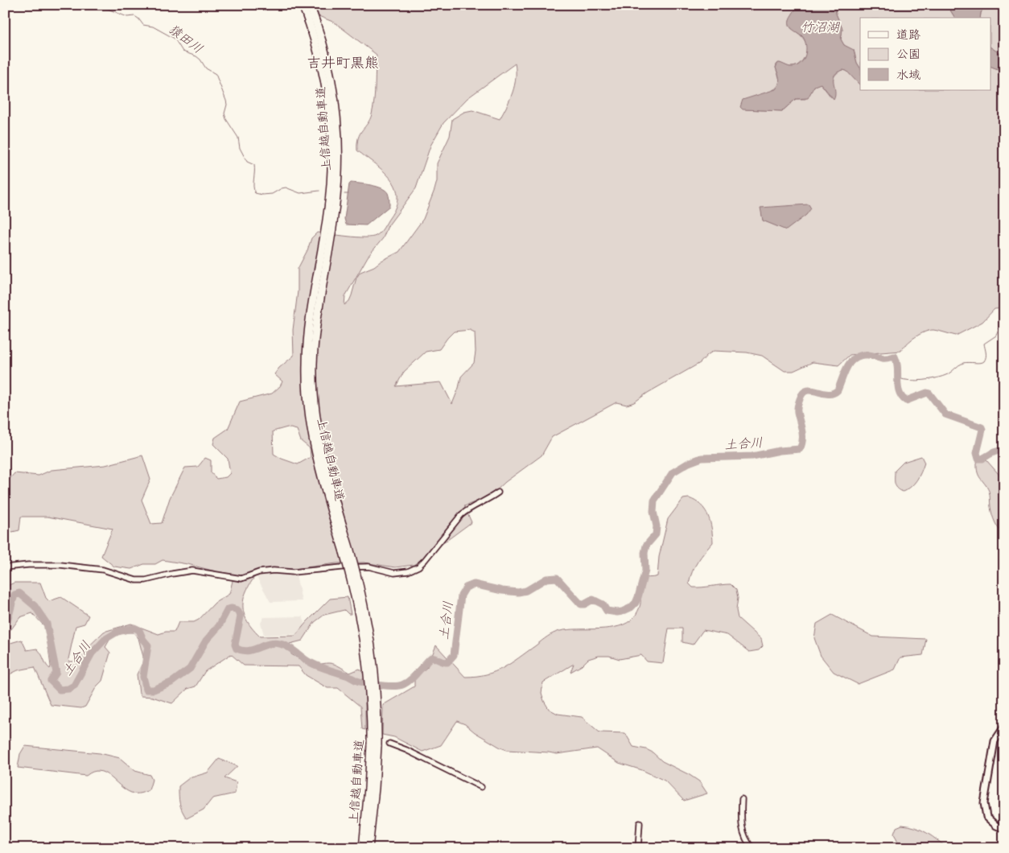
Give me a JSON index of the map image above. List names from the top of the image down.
{
  "streets": {
    "highway": ["上信越自動車道"]
  },
  "districts": ["吉井町黒熊"],
  "water": ["竹沼湖", "猿田川", "土合川"],
  "legend": ["道路", "公園", "水域"]
}
